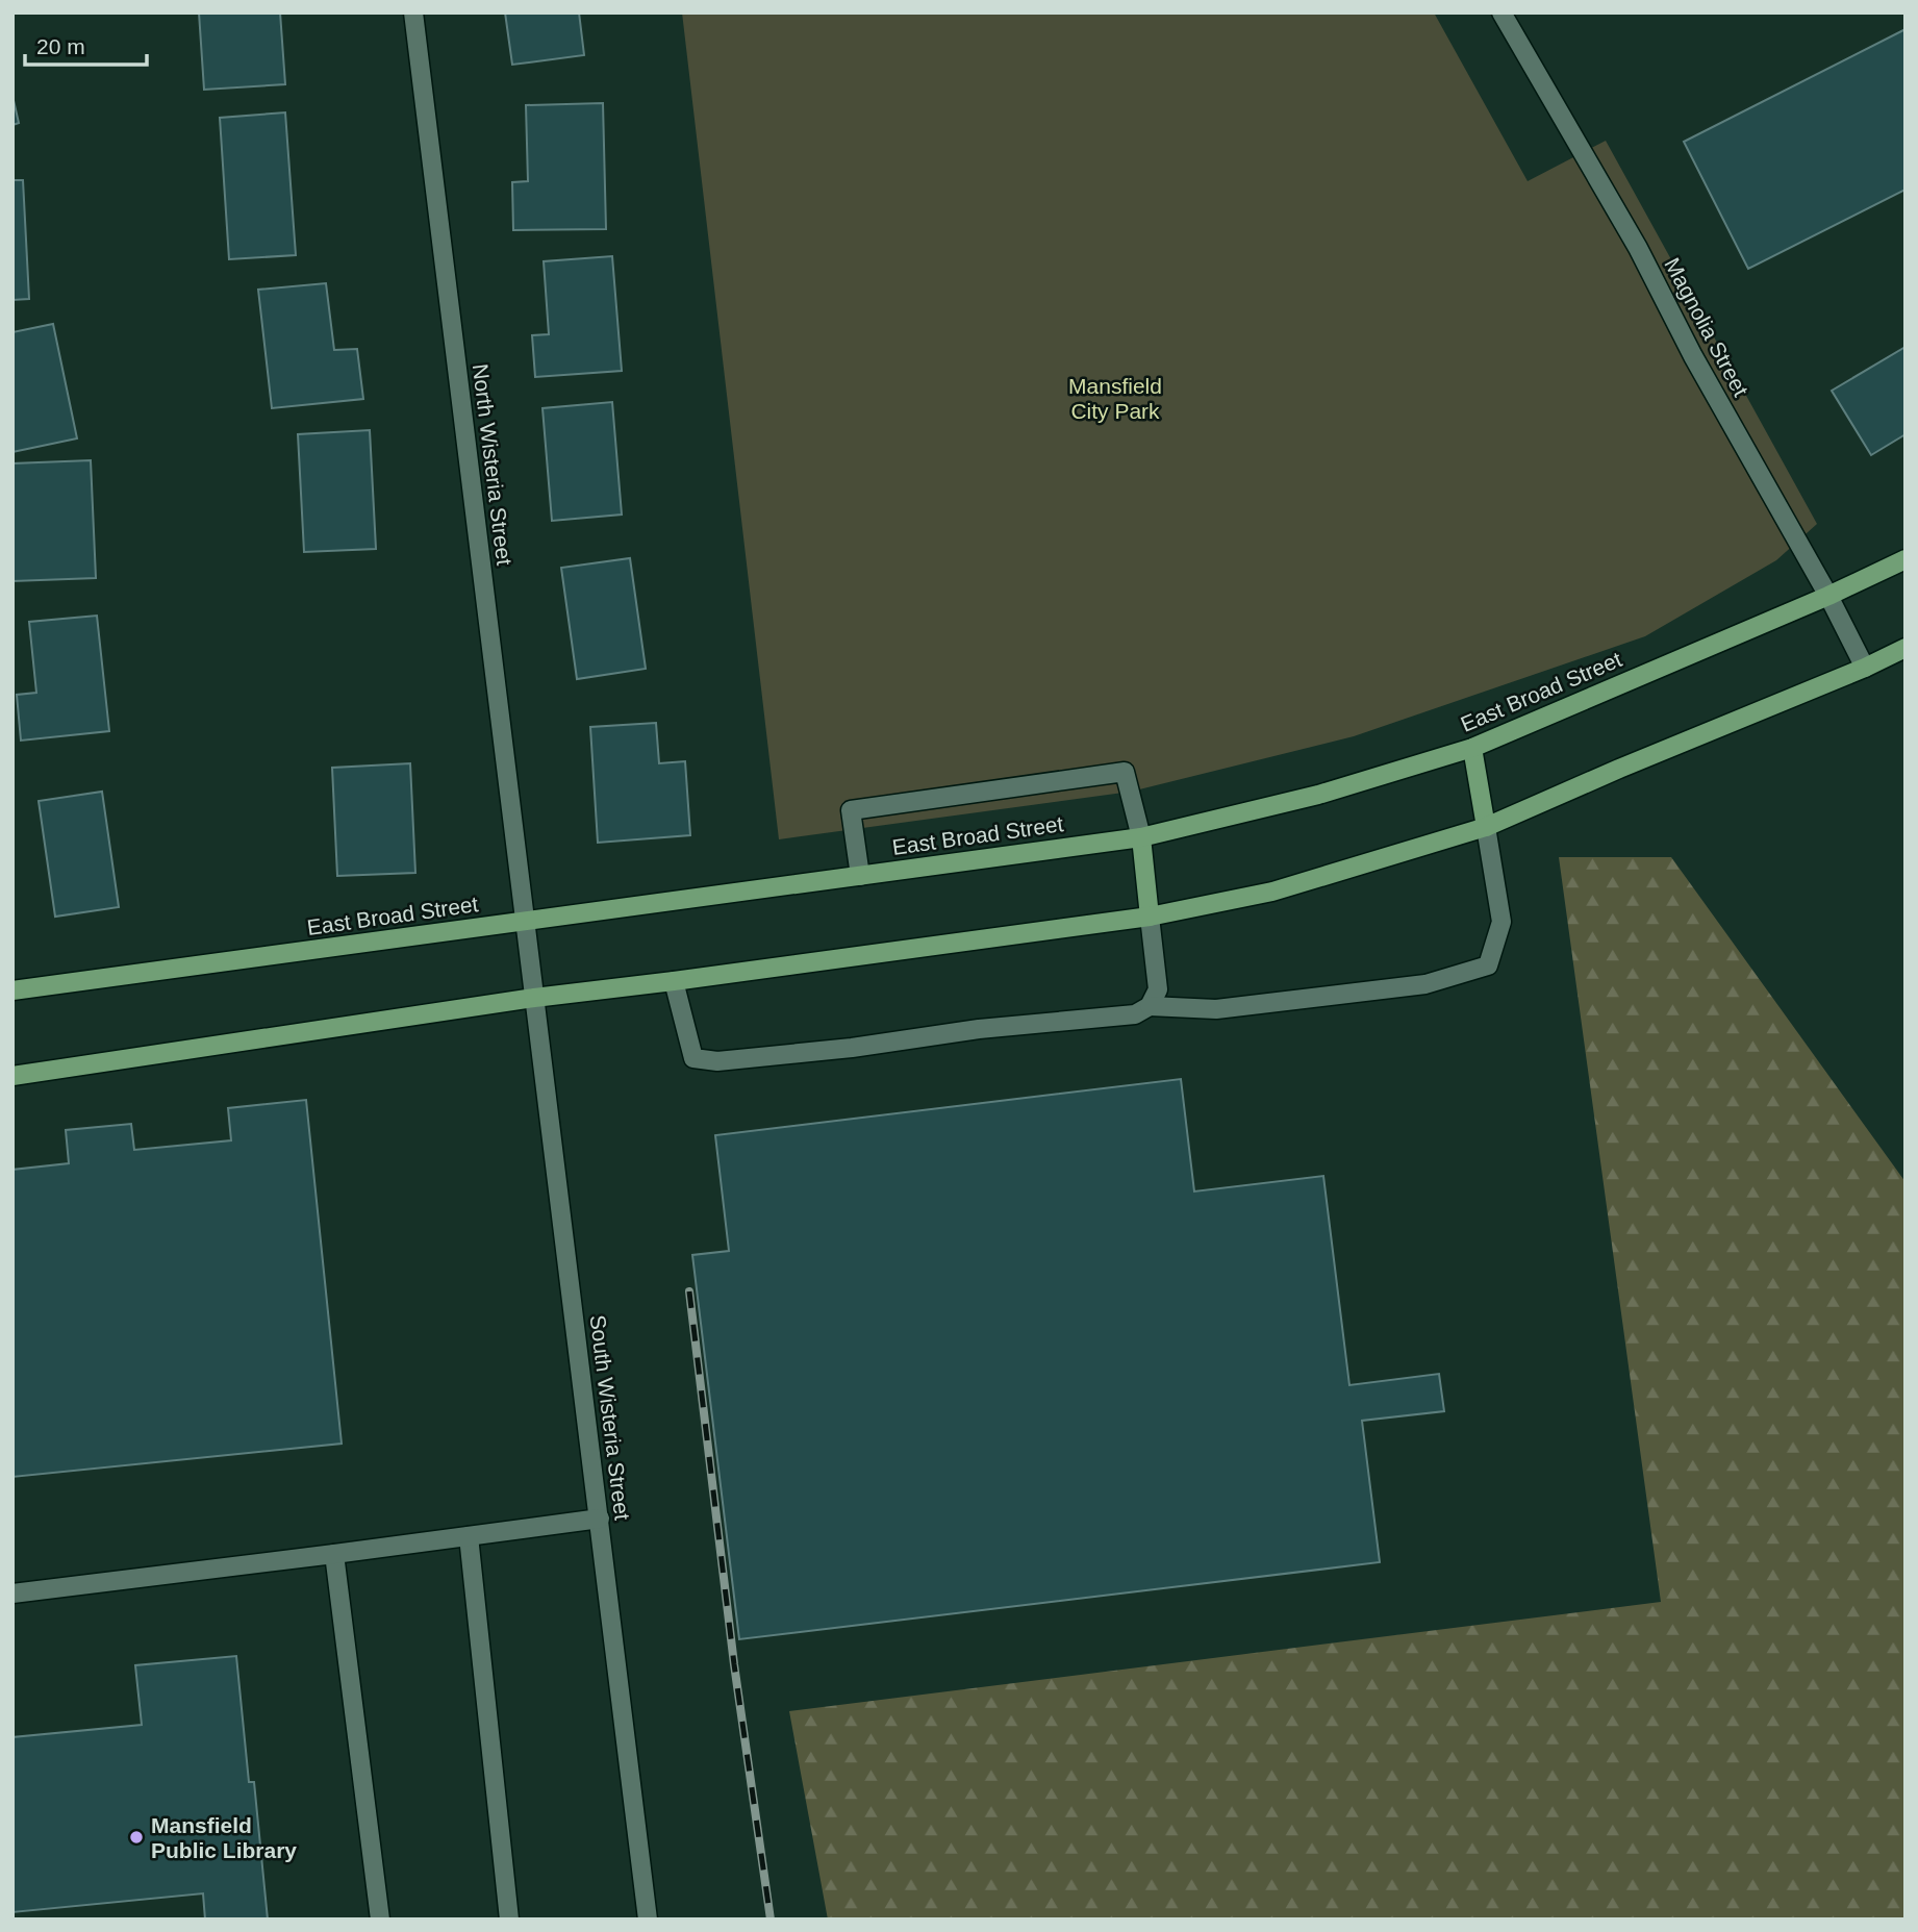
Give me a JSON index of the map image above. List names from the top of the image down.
{
  "streets": {
    "main road": ["East Broad Street"],
    "street": ["Magnolia Street", "North Wisteria Street", "South Wisteria Street"]
  },
  "crossings": [
    ["Magnolia Street", "East Broad Street"],
    ["North Wisteria Street", "East Broad Street"],
    ["North Wisteria Street", "South Wisteria Street"],
    ["East Broad Street", "South Wisteria Street"]
  ],
  "parks": ["Mansfield City Park"],
  "places": ["Mansfield Public Library"],
  "scale_bar": "20 m"
}
